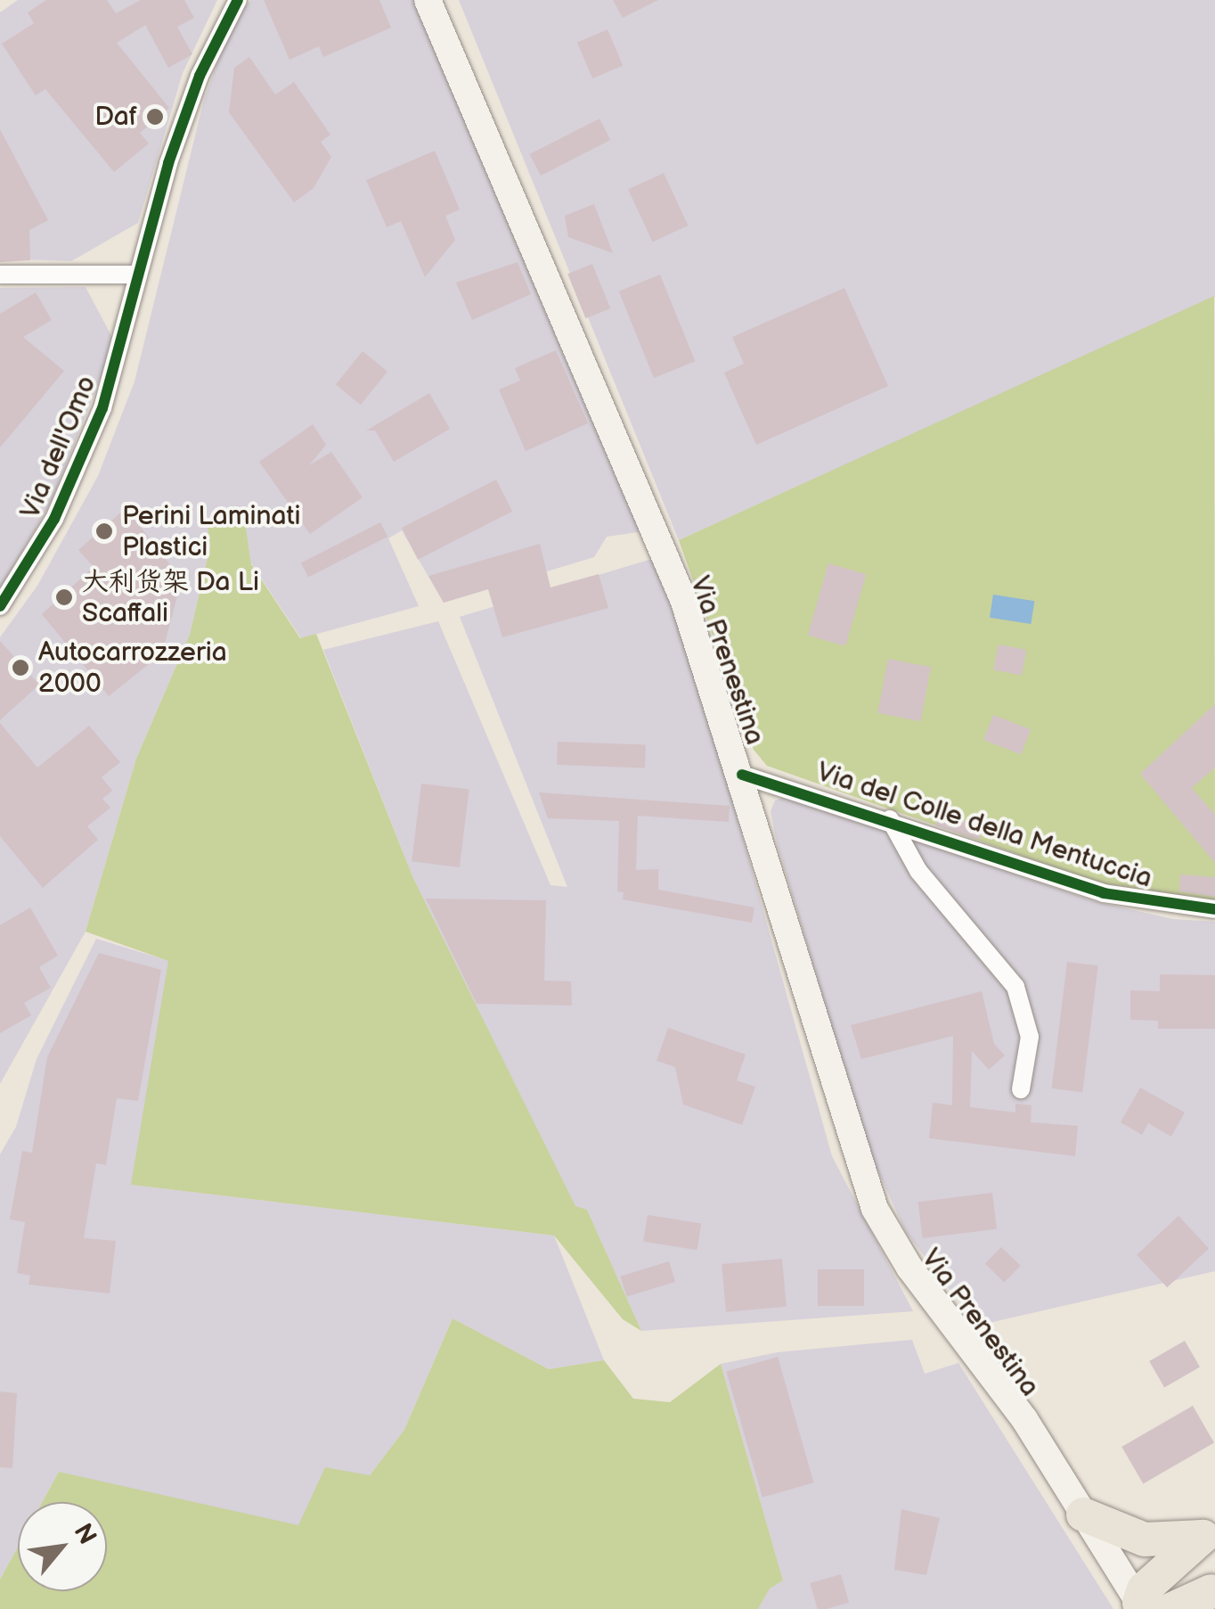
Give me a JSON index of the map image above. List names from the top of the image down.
{
  "streets": {
    "main road": ["Via Prenestina"],
    "street": ["Via dell'Omo", "Via del Colle della Mentuccia"]
  },
  "crossings": [
    ["Via Prenestina", "Via del Colle della Mentuccia"]
  ],
  "places": [
    "Daf",
    "Perini Laminati Plastici",
    "大利货架 Da Li Scaffali",
    "Autocarrozzeria 2000"
  ],
  "north": "top right"
}
